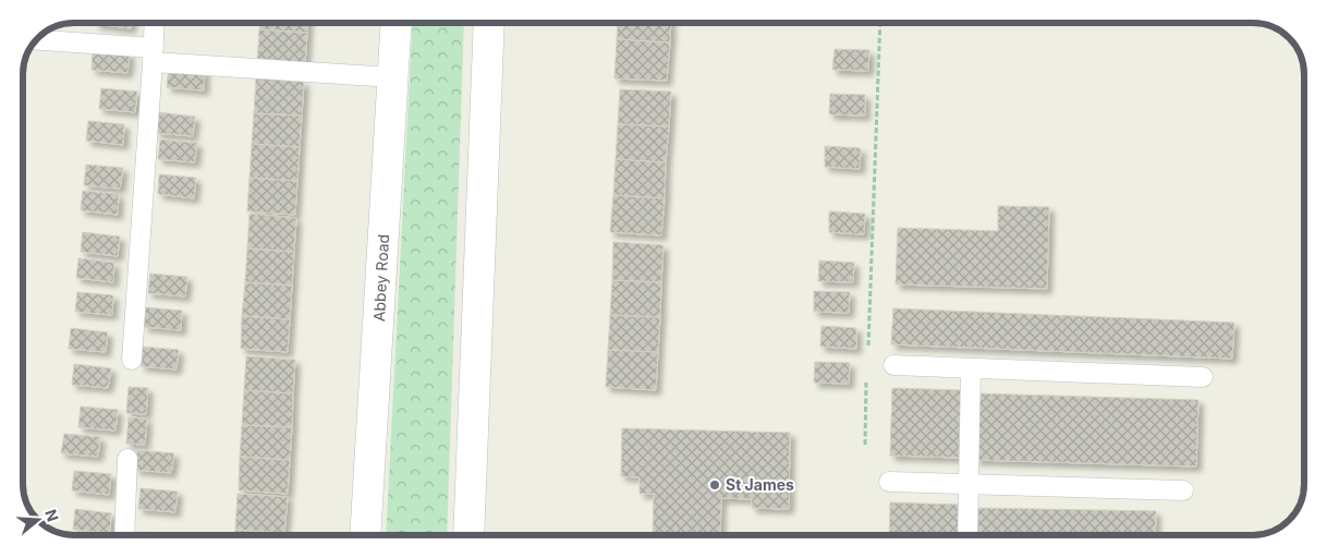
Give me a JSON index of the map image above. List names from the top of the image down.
{
  "streets": {
    "street": ["Abbey Road"]
  },
  "places": ["St James"],
  "north": "right"
}
